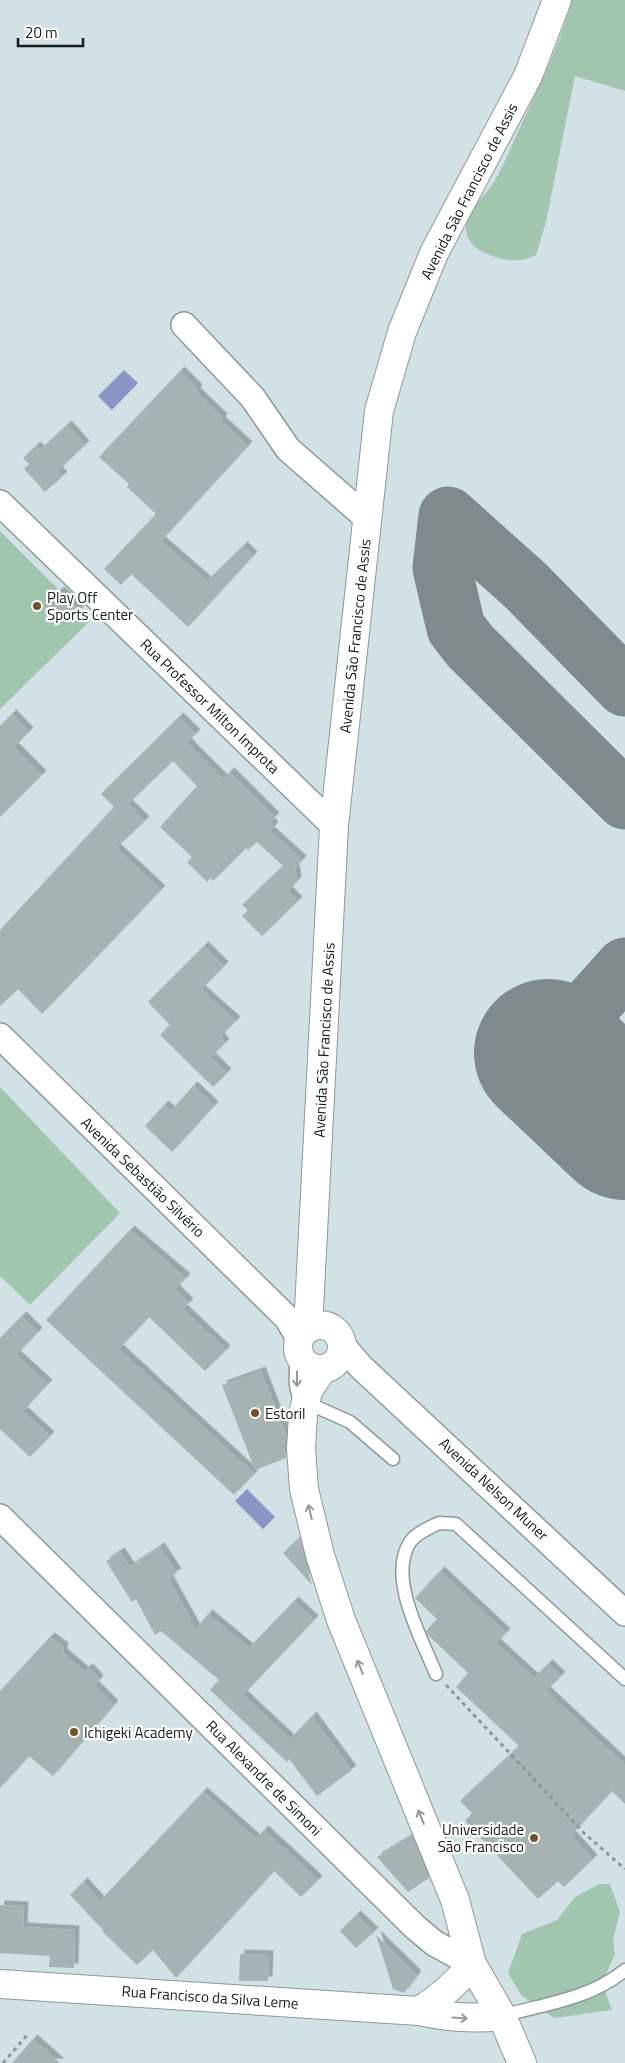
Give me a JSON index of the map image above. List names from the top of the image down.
{
  "streets": {
    "street": [
      "Avenida São Francisco de Assis",
      "Rua Professor Milton Improta",
      "Avenida Sebastião Silvério",
      "Avenida Nelson Muner",
      "Rua Alexandre de Simoni",
      "Rua Francisco da Silva Leme"
    ]
  },
  "crossings": [
    ["Avenida São Francisco de Assis", "Rua Professor Milton Improta"],
    ["Avenida São Francisco de Assis", "Avenida Sebastião Silvério"],
    ["Avenida São Francisco de Assis", "Avenida Nelson Muner"],
    ["Avenida Sebastião Silvério", "Avenida Nelson Muner"]
  ],
  "places": [
    "Play Off Sports Center",
    "Estoril",
    "Ichigeki Academy",
    "Universidade São Francisco"
  ],
  "scale_bar": "20 m"
}
